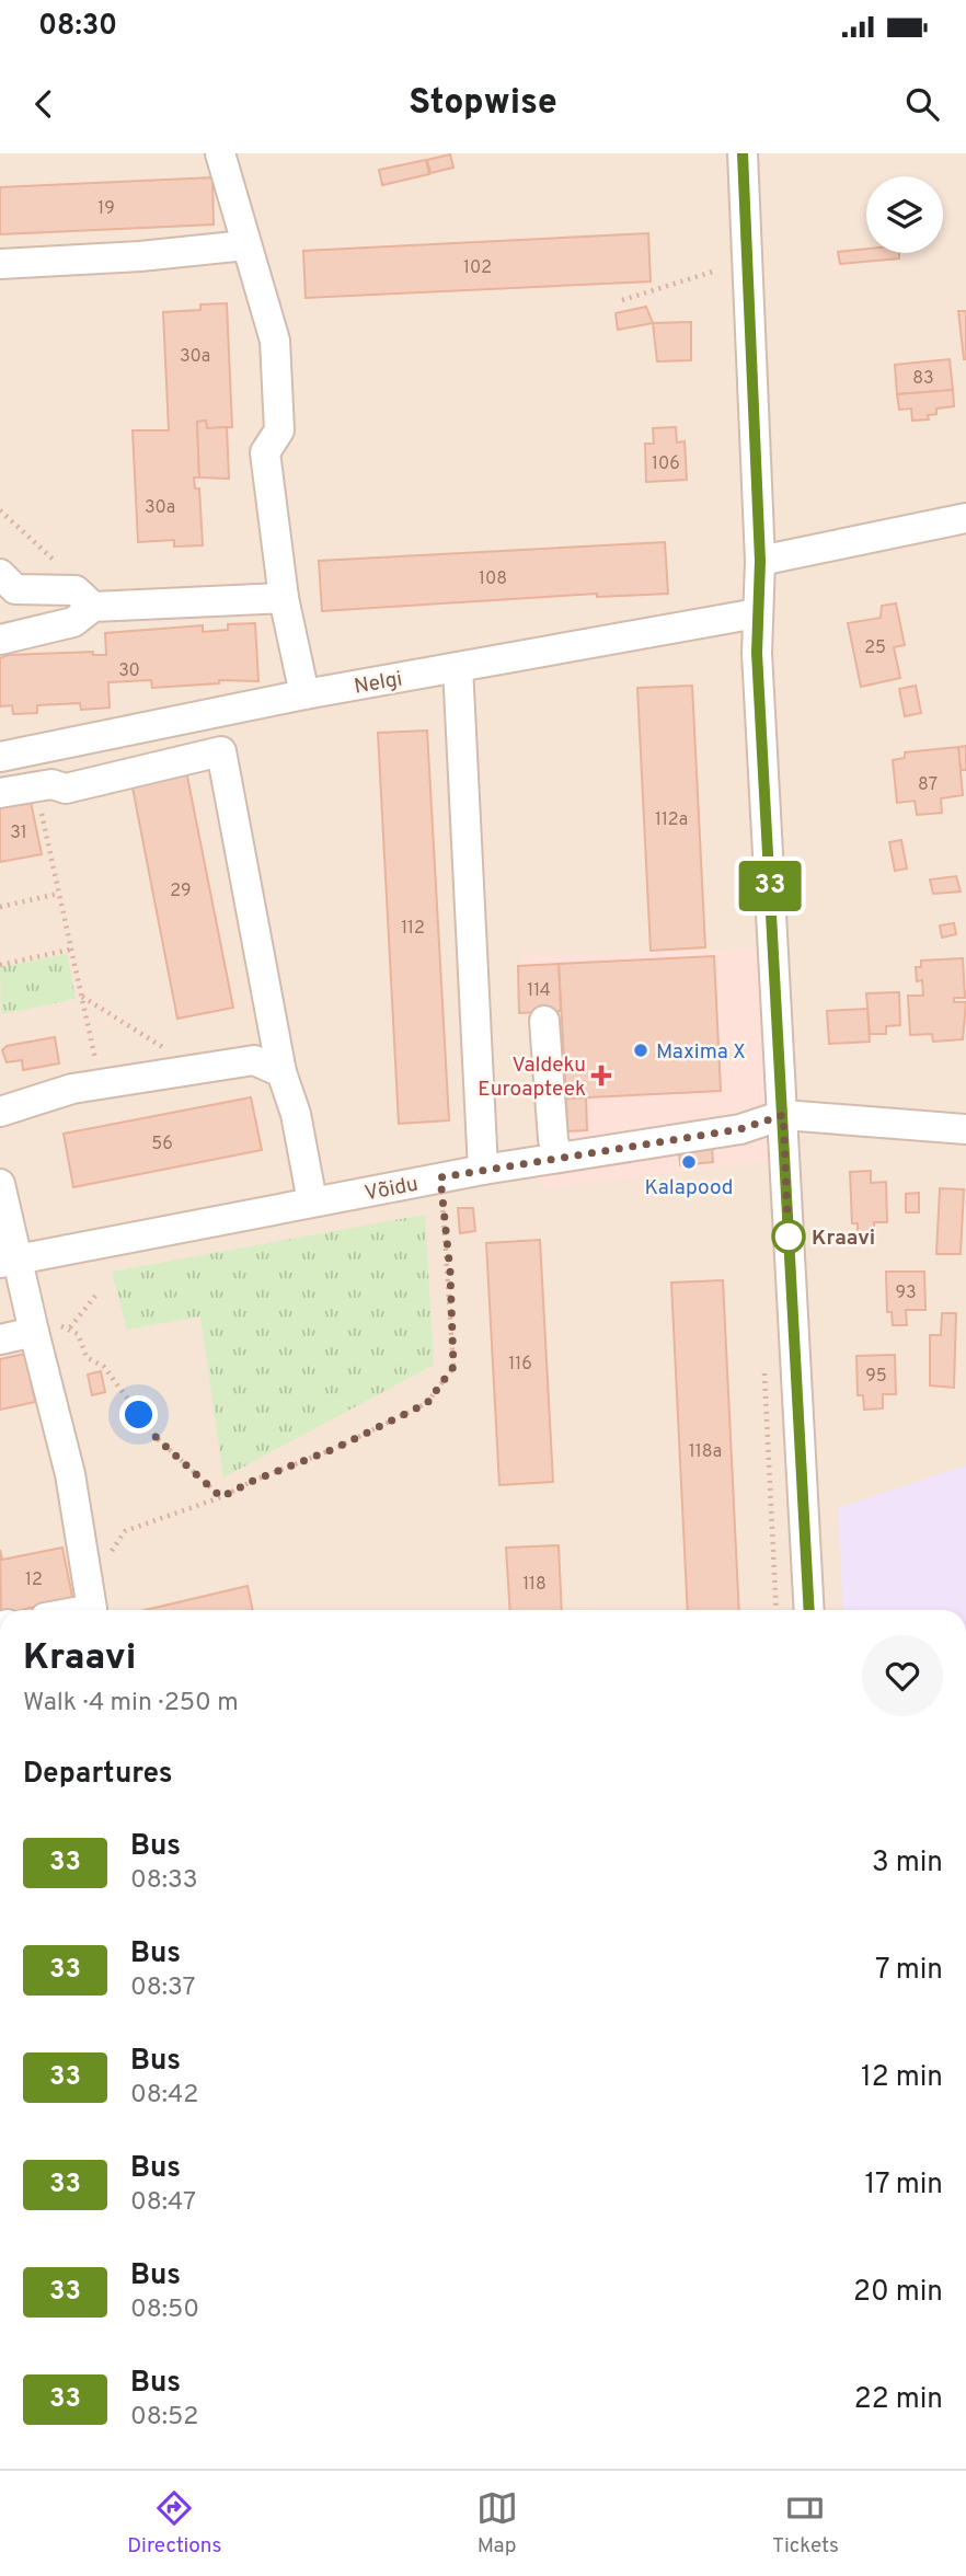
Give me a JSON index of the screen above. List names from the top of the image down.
{
  "streets": {
    "street": ["Nelgi", "Võidu"]
  },
  "places": {
    "other": ["Maxima X", "Kalapood", "Kraavi"],
    "health": ["Valdeku Euroapteek"]
  },
  "lines": ["bus line 33"],
  "house_numbers": [
    "19",
    "102",
    "30a",
    "83",
    "106",
    "30a",
    "108",
    "25",
    "30",
    "87",
    "112a",
    "31",
    "29",
    "112",
    "114",
    "56",
    "93",
    "116",
    "95",
    "118a",
    "12",
    "118"
  ],
  "page": {
    "status": "08:30",
    "header": "Stopwise",
    "on_map": "33",
    "heading": [
      ["Kraavi", "Walk · 4 min · 250 m"],
      "Departures"
    ],
    "list": [
      {
        "mark": "33",
        "name": "Bus",
        "note": "08:33",
        "value": "3 min"
      },
      {
        "mark": "33",
        "name": "Bus",
        "note": "08:37",
        "value": "7 min"
      },
      {
        "mark": "33",
        "name": "Bus",
        "note": "08:42",
        "value": "12 min"
      },
      {
        "mark": "33",
        "name": "Bus",
        "note": "08:47",
        "value": "17 min"
      },
      {
        "mark": "33",
        "name": "Bus",
        "note": "08:50",
        "value": "20 min"
      },
      {
        "mark": "33",
        "name": "Bus",
        "note": "08:52",
        "value": "22 min"
      }
    ],
    "tabs": ["Directions", "Map", "Tickets"]
  }
}
